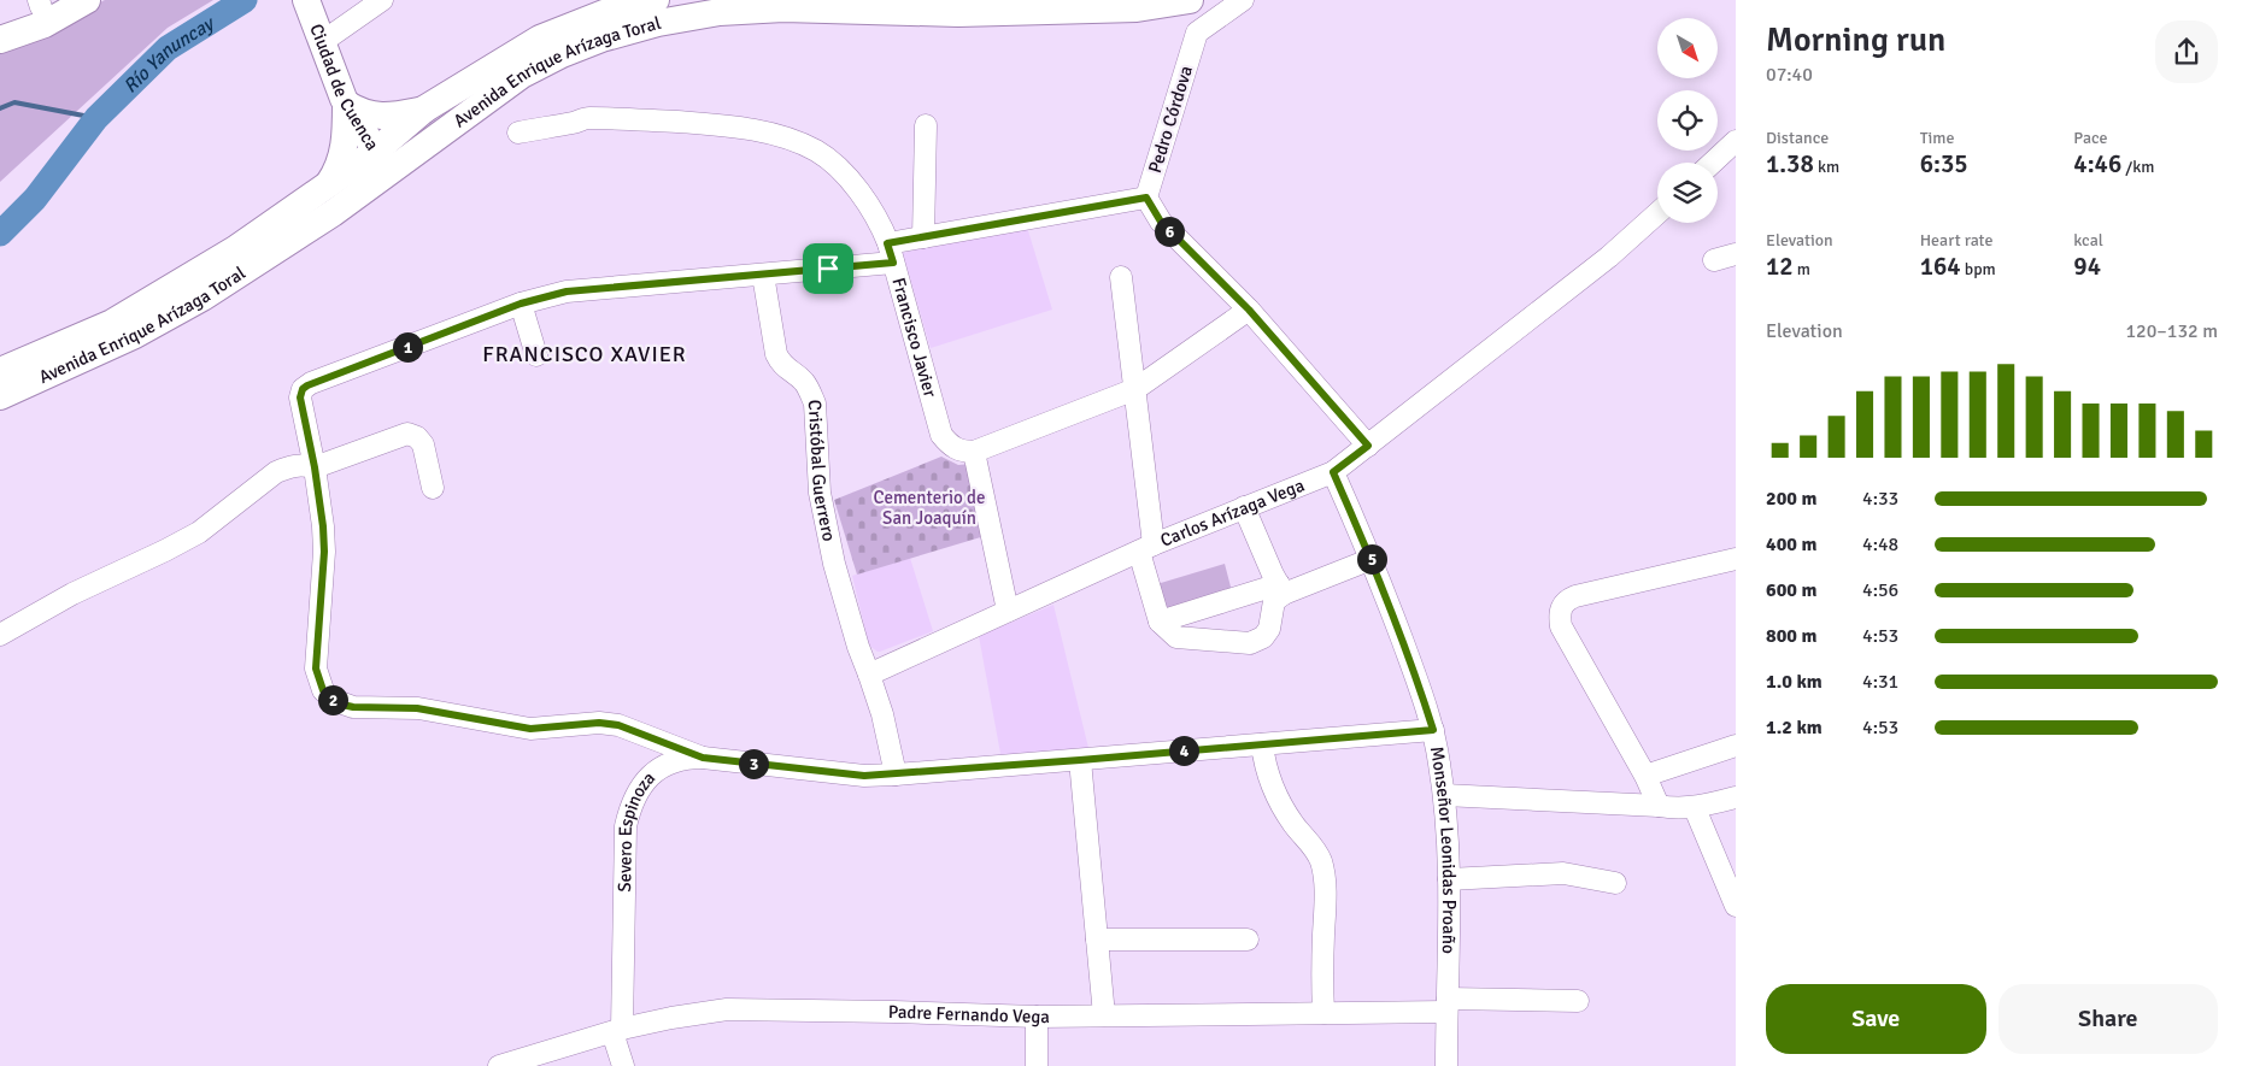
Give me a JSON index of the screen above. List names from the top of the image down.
{
  "streets": {
    "main road": ["Avenida Enrique Arízaga Toral", "Ciudad de Cuenca"],
    "street": [
      "Pedro Córdova",
      "Francisco Javier",
      "Cristóbal Guerrero",
      "Carlos Arízaga Vega",
      "Severo Espinoza",
      "Monseñor Leonidas Proaño",
      "Padre Fernando Vega"
    ]
  },
  "crossings": [
    ["Avenida Enrique Arízaga Toral", "Ciudad de Cuenca"],
    ["Pedro Córdova", "Carlos Arízaga Vega"],
    ["Cristóbal Guerrero", "Carlos Arízaga Vega"],
    ["Carlos Arízaga Vega", "Monseñor Leonidas Proaño"],
    ["Severo Espinoza", "Monseñor Leonidas Proaño"],
    ["Severo Espinoza", "Padre Fernando Vega"],
    ["Monseñor Leonidas Proaño", "Padre Fernando Vega"]
  ],
  "districts": ["FRANCISCO XAVIER"],
  "water": ["Río Yanuncay"],
  "parks": ["Cementerio de San Joaquín"],
  "north": "bottom right",
  "page": {
    "heading": ["Morning run", "07:40"],
    "stats": [
      ["Distance", "1.38 km"],
      ["Time", "6:35"],
      ["Pace", "4:46 /km"],
      ["Elevation", "12 m"],
      ["Heart rate", "164 bpm"],
      ["kcal", "94"]
    ],
    "pins": [
      "6",
      "1",
      "5",
      "2",
      "4",
      "3"
    ],
    "chart": ["Elevation", "120–132 m"],
    "list": [
      {
        "name": "200 m",
        "note": "4:33"
      },
      {
        "name": "400 m",
        "note": "4:48"
      },
      {
        "name": "600 m",
        "note": "4:56"
      },
      {
        "name": "800 m",
        "note": "4:53"
      },
      {
        "name": "1.0 km",
        "note": "4:31"
      },
      {
        "name": "1.2 km",
        "note": "4:53"
      }
    ],
    "buttons": ["Save", "Share"]
  }
}
